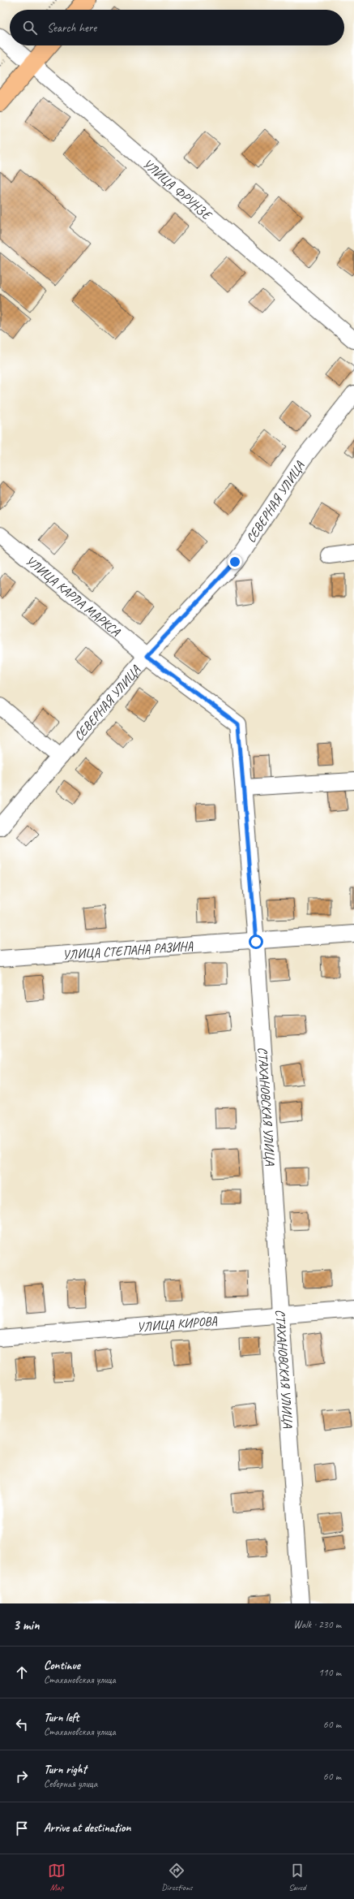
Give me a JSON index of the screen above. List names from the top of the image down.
{
  "streets": {
    "street": [
      "УЛИЦА ФРУНЗЕ",
      "СЕВЕРНАЯ УЛИЦА",
      "УЛИЦА КАРЛА МАРКСА",
      "УЛИЦА СТЕПАНА РАЗИНА",
      "СТАХАНОВСКАЯ УЛИЦА",
      "УЛИЦА КИРОВА"
    ]
  },
  "crossings": [
    ["СЕВЕРНАЯ УЛИЦА", "УЛИЦА КАРЛА МАРКСА"],
    ["СЕВЕРНАЯ УЛИЦА", "СТАХАНОВСКАЯ УЛИЦА"],
    ["УЛИЦА КАРЛА МАРКСА", "СТАХАНОВСКАЯ УЛИЦА"],
    ["УЛИЦА СТЕПАНА РАЗИНА", "СТАХАНОВСКАЯ УЛИЦА"],
    ["СТАХАНОВСКАЯ УЛИЦА", "УЛИЦА КИРОВА"]
  ],
  "page": {
    "search": "Search here",
    "heading": ["3 min", "Walk · 230 m"],
    "list": [
      ["Continue", "Стахановская улица", "110 m"],
      ["Turn left", "Стахановская улица", "60 m"],
      ["Turn right", "Северная улица", "60 m"],
      "Arrive at destination"
    ],
    "nav": ["Map", "Directions", "Saved"]
  }
}
